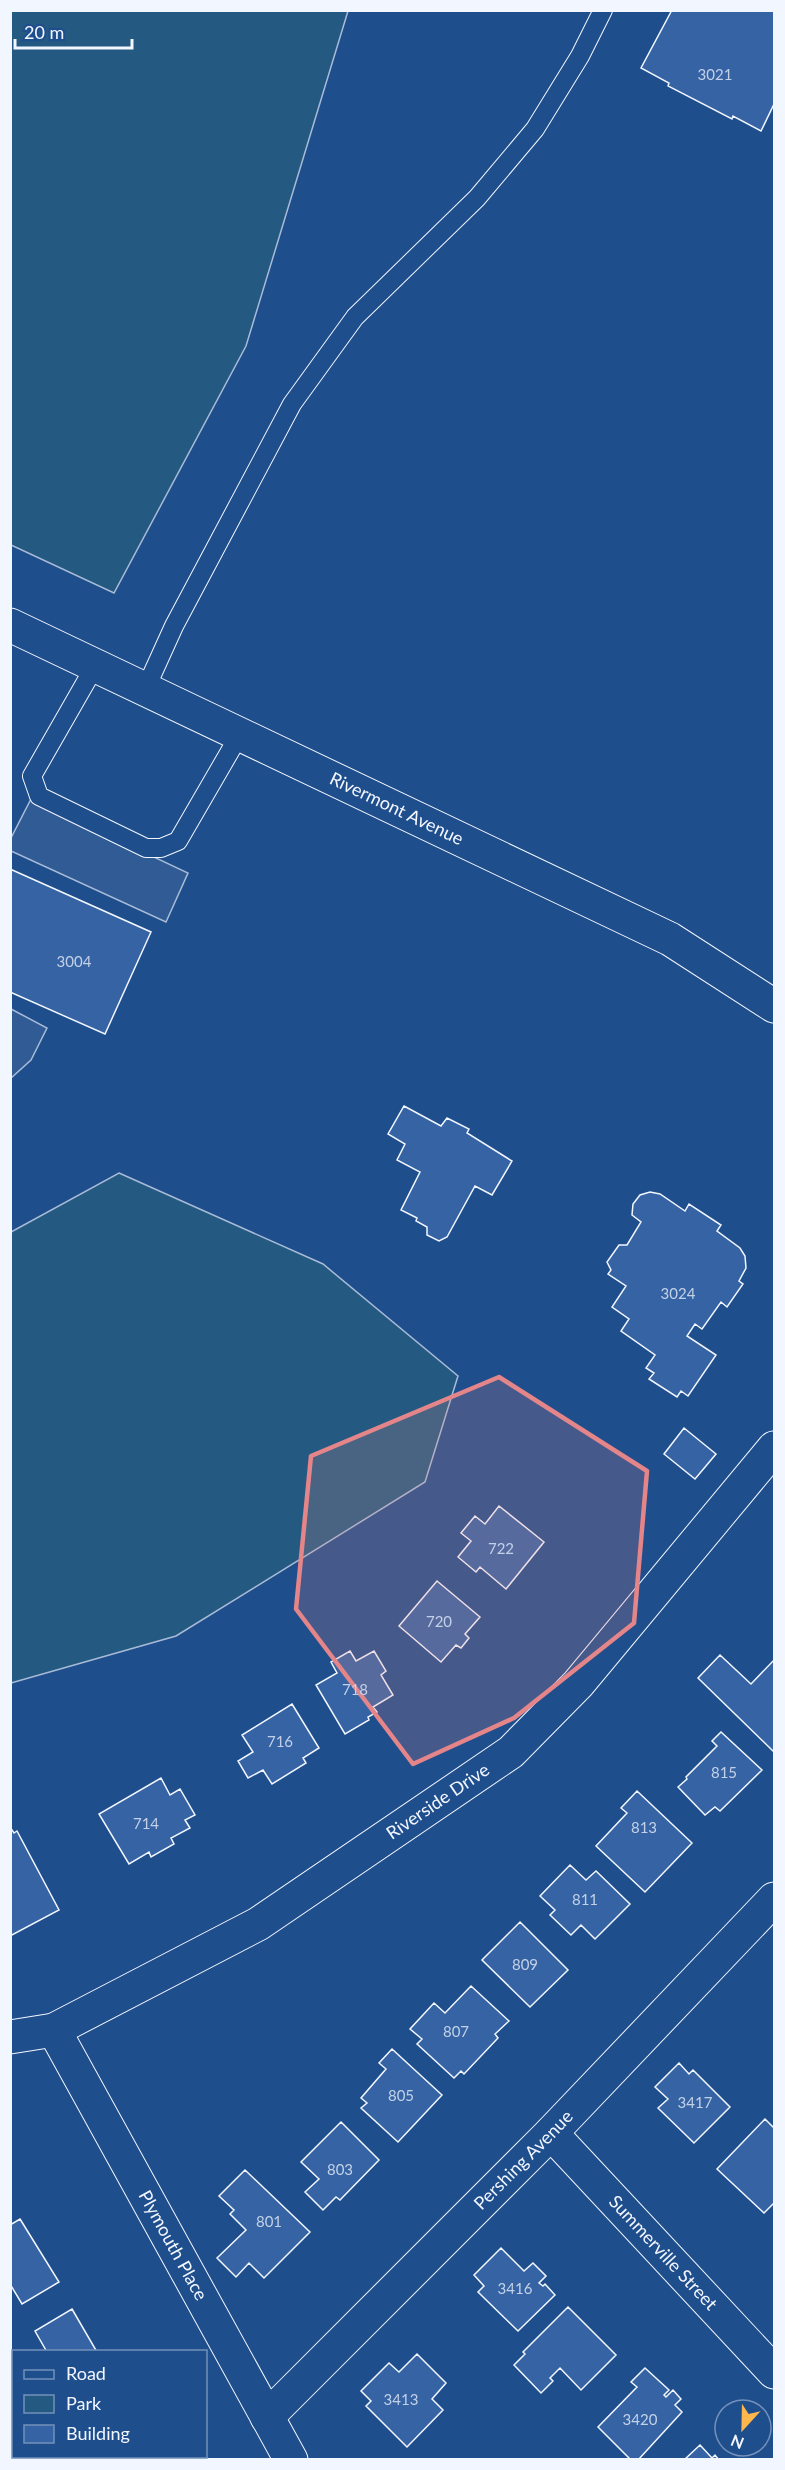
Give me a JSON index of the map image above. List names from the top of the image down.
{
  "streets": {
    "street": [
      "Rivermont Avenue",
      "Riverside Drive",
      "Pershing Avenue",
      "Plymouth Place",
      "Summerville Street"
    ]
  },
  "crossings": [
    ["Riverside Drive", "Plymouth Place"],
    ["Pershing Avenue", "Plymouth Place"],
    ["Pershing Avenue", "Summerville Street"]
  ],
  "house_numbers": [
    "3021",
    "3004",
    "3024",
    "722",
    "720",
    "718",
    "716",
    "815",
    "714",
    "813",
    "811",
    "809",
    "807",
    "805",
    "3417",
    "803",
    "801",
    "3416",
    "3413",
    "3420"
  ],
  "legend": ["Road", "Park", "Building"],
  "scale_bar": "20 m",
  "north": "bottom"
}
